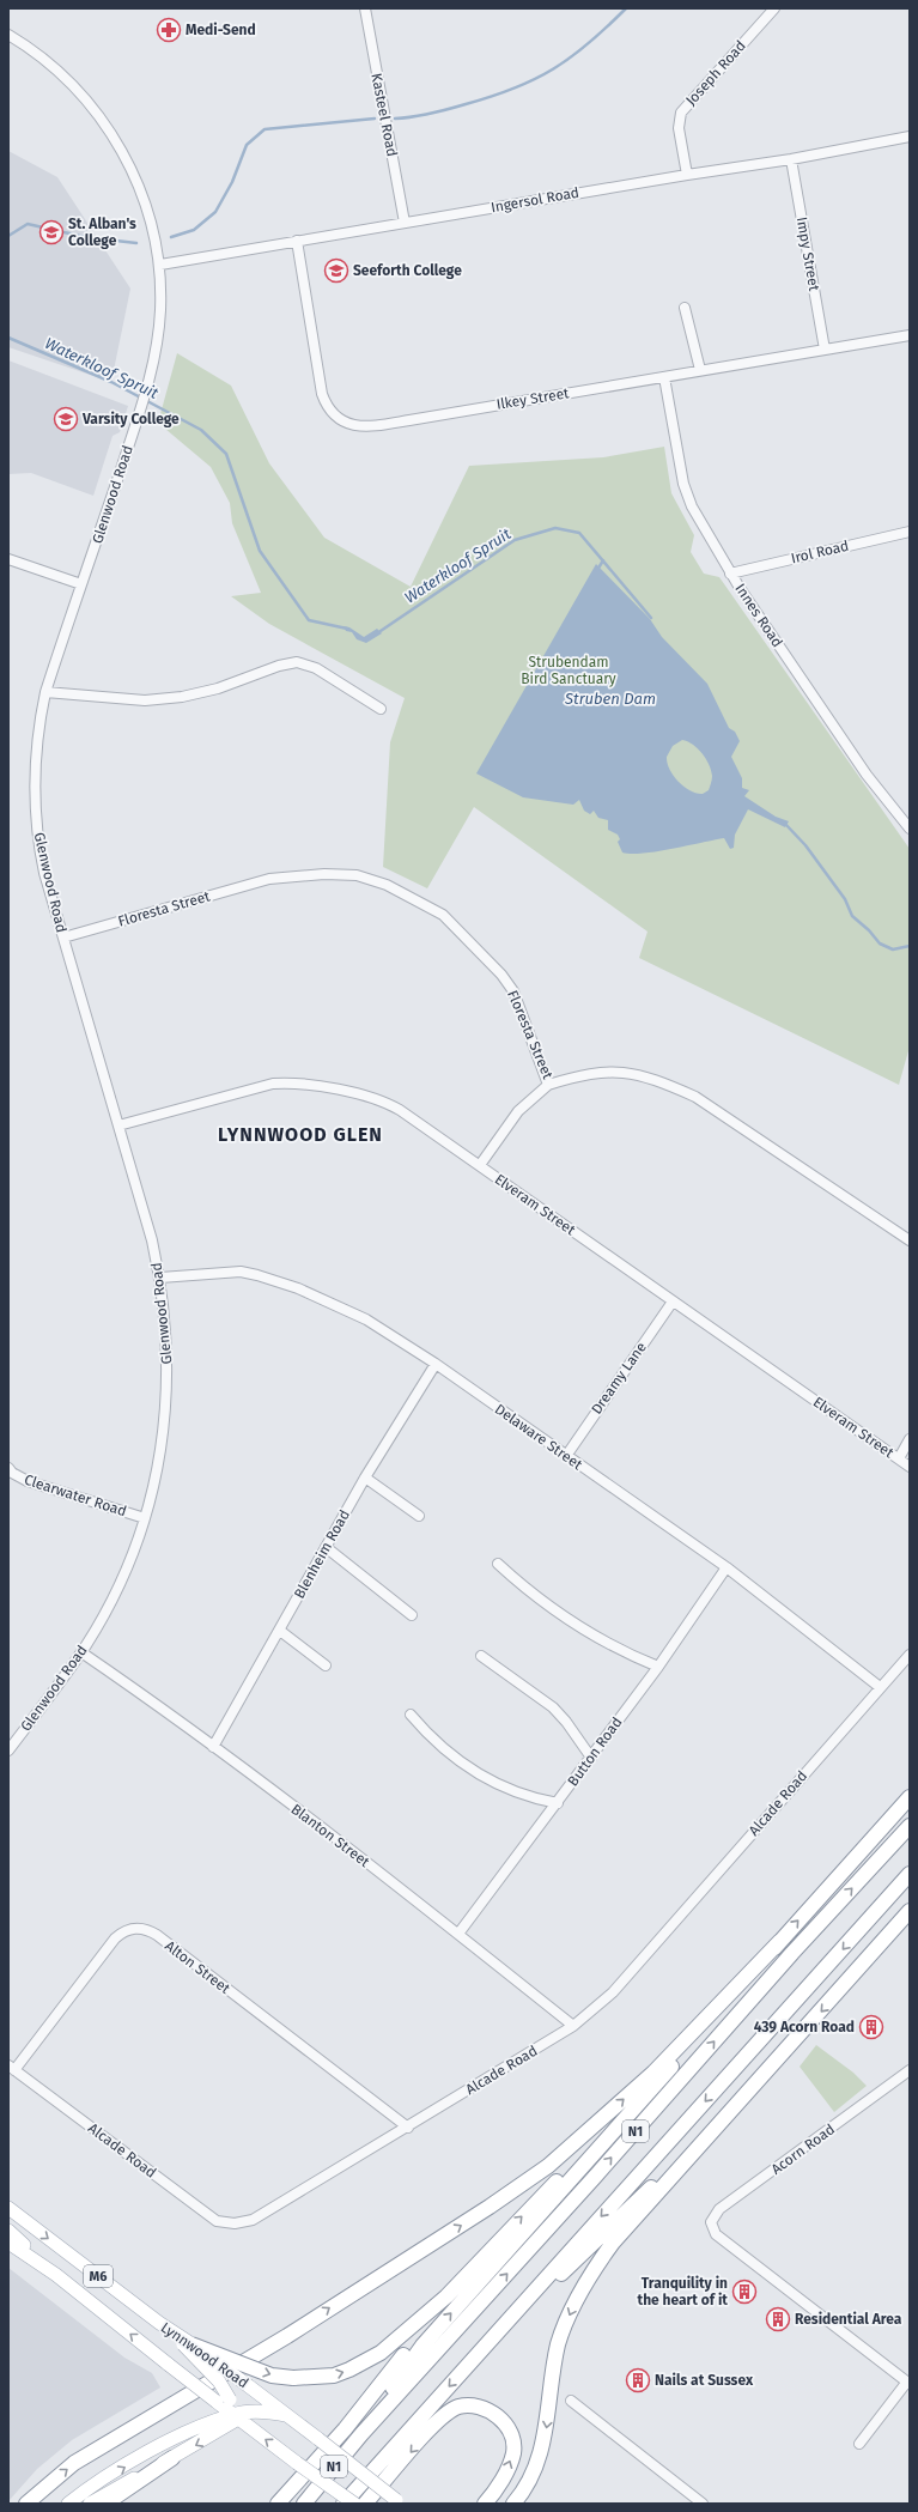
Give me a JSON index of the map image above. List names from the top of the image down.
{
  "streets": {
    "highway": ["N1"],
    "main road": ["M6", "Lynnwood Road"],
    "street": [
      "Joseph Road",
      "Kasteel Road",
      "Ingersol Road",
      "Impy Street",
      "Ilkey Street",
      "Glenwood Road",
      "Irol Road",
      "Innes Road",
      "Floresta Street",
      "Elveram Street",
      "Dreamy Lane",
      "Delaware Street",
      "Clearwater Road",
      "Blenheim Road",
      "Button Road",
      "Alcade Road",
      "Blanton Street",
      "Alton Street",
      "Acorn Road"
    ]
  },
  "crossings": [
    ["Joseph Road", "Ingersol Road"],
    ["Kasteel Road", "Ingersol Road"],
    ["Ingersol Road", "Impy Street"],
    ["Ingersol Road", "Ilkey Street"],
    ["Ingersol Road", "Glenwood Road"],
    ["Impy Street", "Ilkey Street"],
    ["Ilkey Street", "Innes Road"],
    ["Glenwood Road", "Floresta Street"],
    ["Glenwood Road", "Elveram Street"],
    ["Glenwood Road", "Delaware Street"],
    ["Glenwood Road", "Clearwater Road"],
    ["Glenwood Road", "Blanton Street"],
    ["Irol Road", "Innes Road"],
    ["Elveram Street", "Dreamy Lane"],
    ["Dreamy Lane", "Delaware Street"],
    ["Delaware Street", "Blenheim Road"],
    ["Delaware Street", "Button Road"],
    ["Delaware Street", "Alcade Road"],
    ["Blenheim Road", "Blanton Street"],
    ["Button Road", "Blanton Street"],
    ["Alcade Road", "Blanton Street"],
    ["Alcade Road", "Alton Street"]
  ],
  "districts": ["LYNNWOOD GLEN"],
  "water": ["Waterkloof Spruit", "Struben Dam"],
  "parks": ["Strubendam Bird Sanctuary"],
  "places": {
    "pharmacy": ["Medi-Send"],
    "school or university": ["St. Alban's College", "Seeforth College", "Varsity College"],
    "building": [
      "439 Acorn Road",
      "Tranquility in the heart of it",
      "Residential Area",
      "Nails at Sussex"
    ]
  }
}
